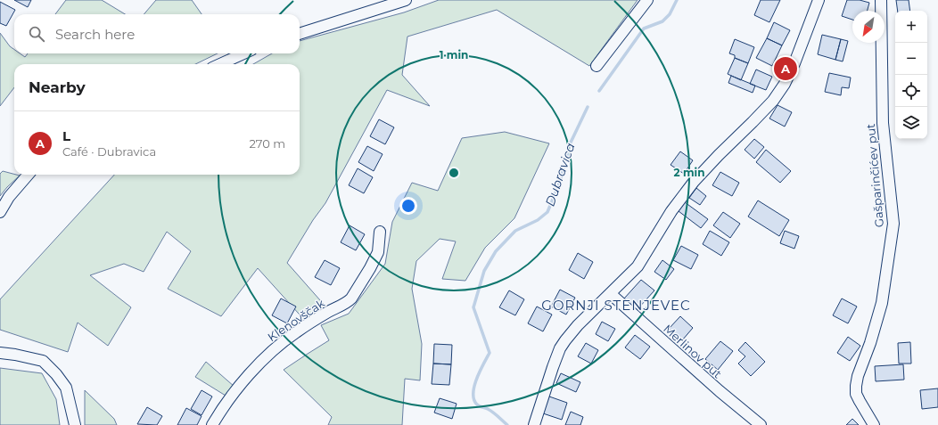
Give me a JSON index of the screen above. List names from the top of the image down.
{
  "streets": {
    "street": ["Gašparinčićev put", "Klenovščak", "Merlinov put"]
  },
  "districts": ["GORNJI STENJEVEC"],
  "water": ["Dubravica"],
  "north": "bottom left",
  "page": {
    "map_buttons": ["+", "−"],
    "search": "Search here",
    "pins": "A",
    "heading": "Nearby",
    "list": [
      {
        "mark": "A",
        "name": "L",
        "note": "Café · Dubravica",
        "value": "270 m"
      }
    ]
  },
  "rings": ["1 min", "2 min"]
}
